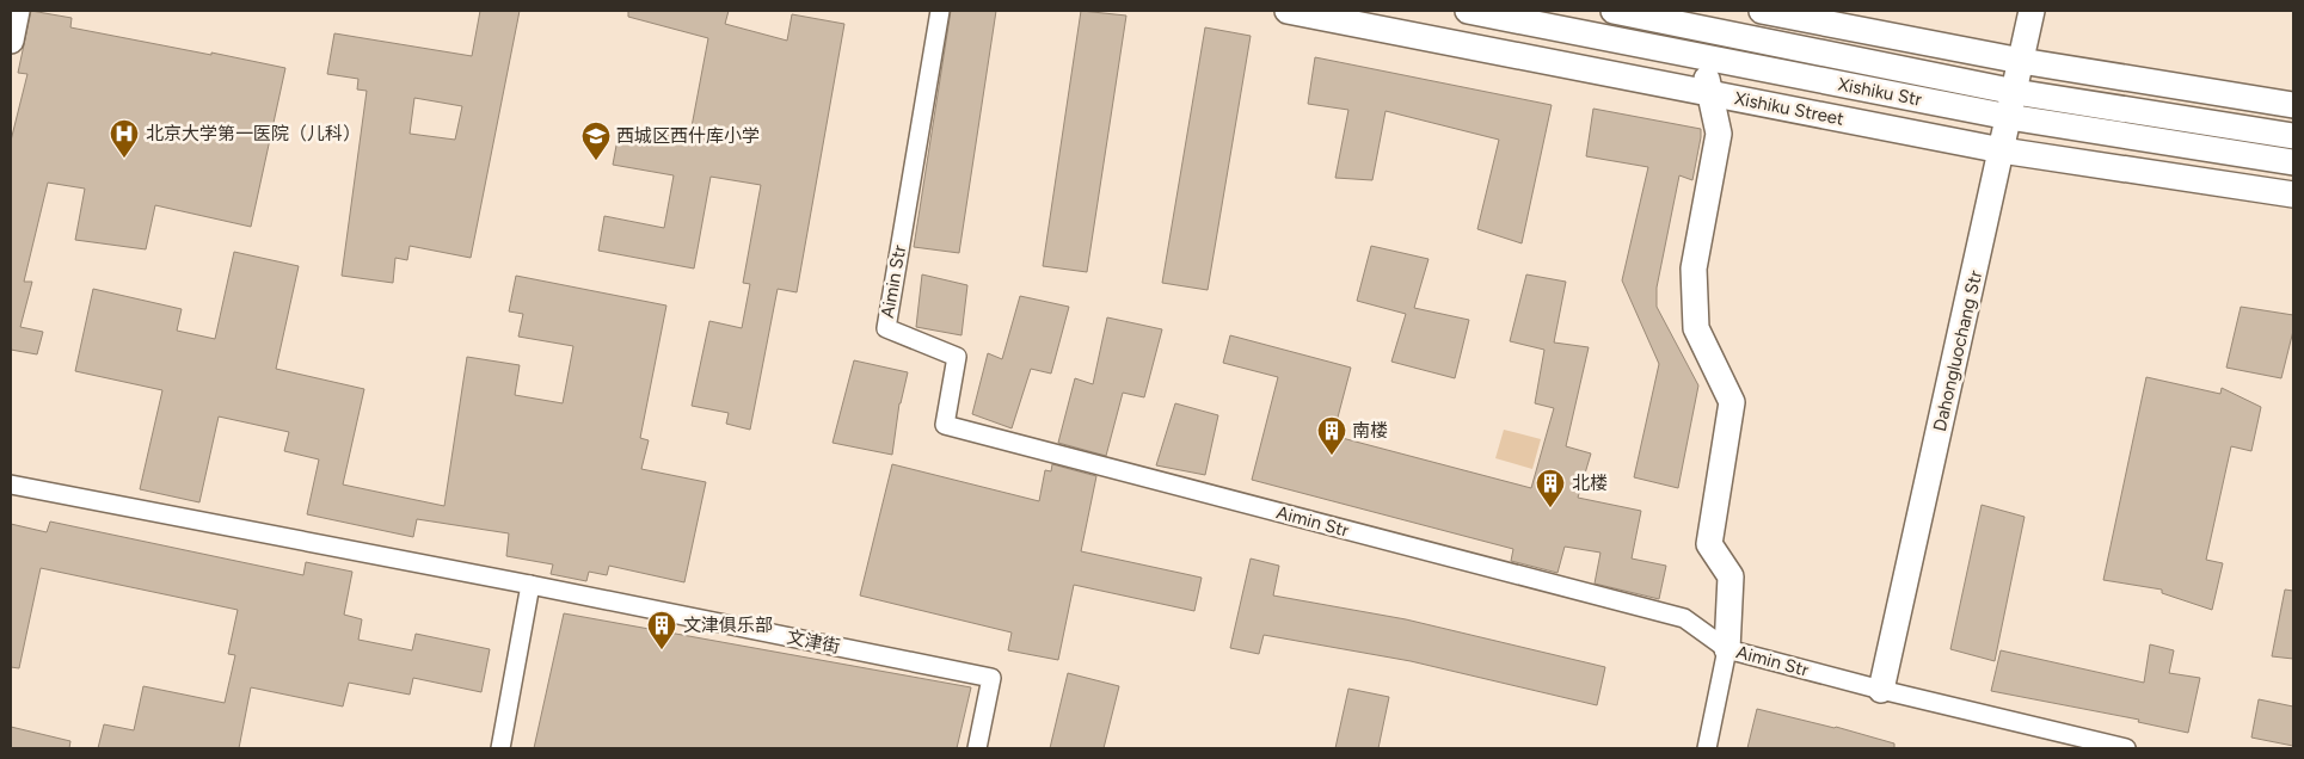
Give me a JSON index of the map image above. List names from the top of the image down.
{
  "streets": {
    "street": [
      "Xishiku Str",
      "Xishiku Street",
      "Aimin Str",
      "Dahongluochang Str",
      "文津街"
    ]
  },
  "crossings": [
    ["Xishiku Str", "Dahongluochang Str"],
    ["Xishiku Street", "Dahongluochang Str"],
    ["Aimin Str", "Dahongluochang Str"]
  ],
  "places": {
    "hospital": ["北京大学第一医院（儿科）"],
    "school or university": ["西城区西什库小学"],
    "building": ["南楼", "北楼", "文津俱乐部"]
  }
}
